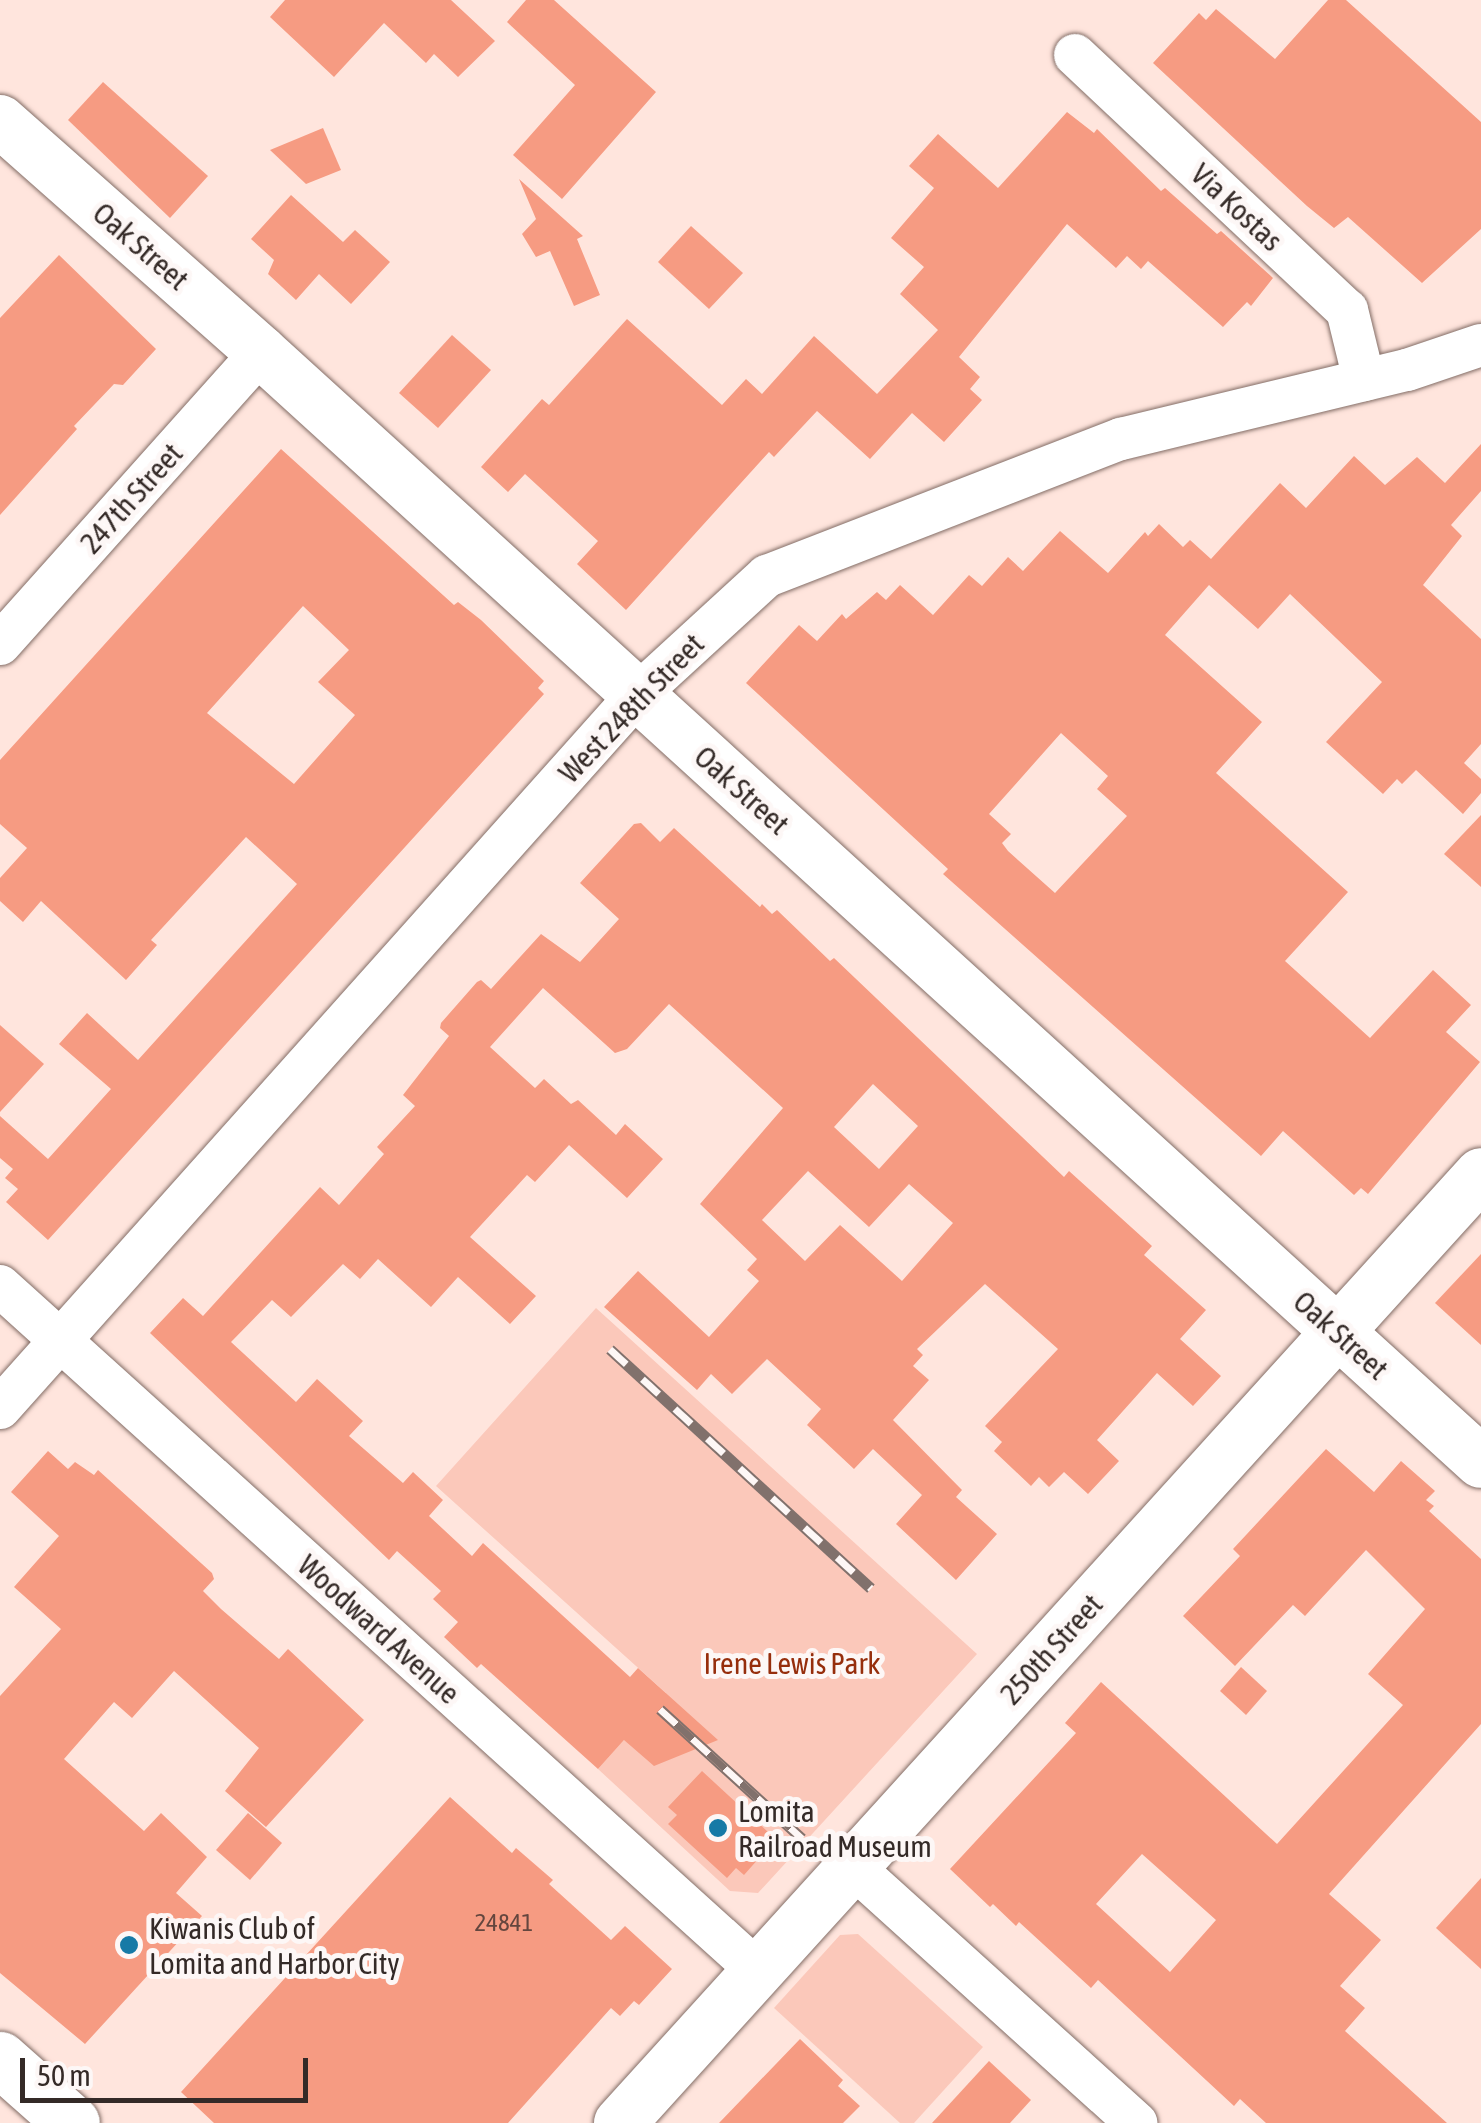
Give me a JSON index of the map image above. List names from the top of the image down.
{
  "streets": {
    "street": [
      "Via Kostas",
      "Oak Street",
      "247th Street",
      "West 248th Street",
      "Woodward Avenue",
      "250th Street"
    ]
  },
  "crossings": [
    ["Via Kostas", "West 248th Street"],
    ["Oak Street", "247th Street"],
    ["Oak Street", "West 248th Street"],
    ["Oak Street", "250th Street"],
    ["West 248th Street", "Woodward Avenue"],
    ["Woodward Avenue", "250th Street"]
  ],
  "parks": ["Irene Lewis Park"],
  "places": ["Lomita Railroad Museum", "Kiwanis Club of Lomita and Harbor City"],
  "house_numbers": ["24841"],
  "scale_bar": "50 m"
}
